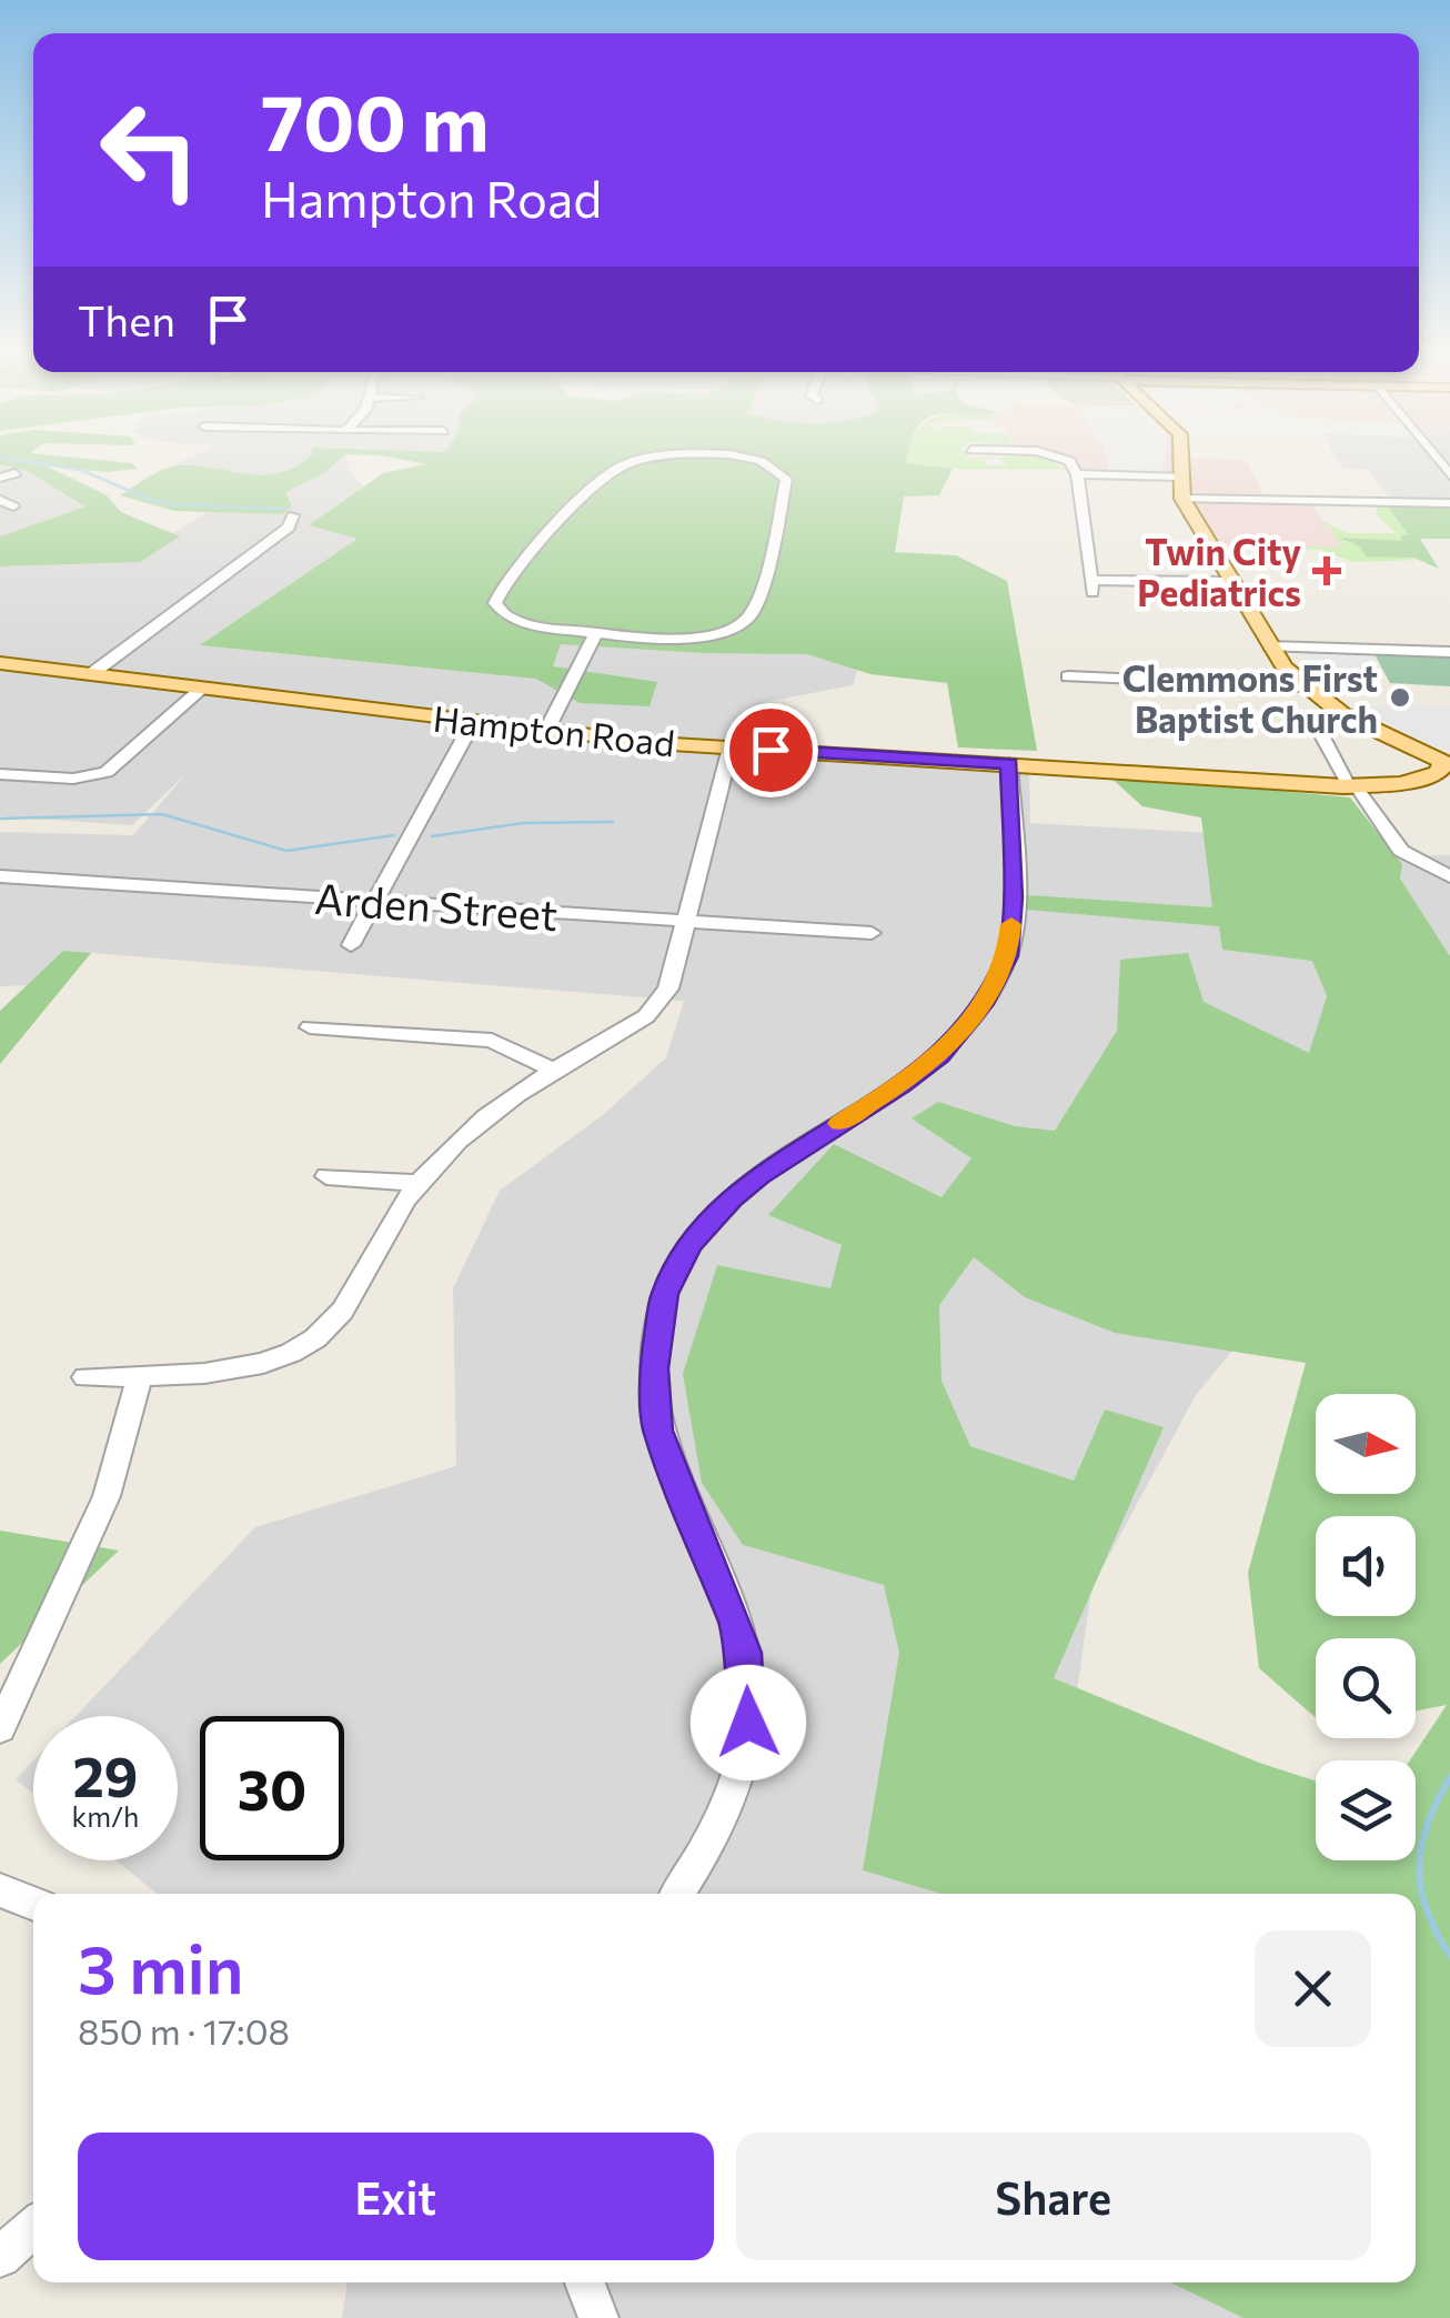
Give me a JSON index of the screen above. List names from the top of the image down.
{
  "streets": {
    "main road": ["Hampton Road"],
    "street": ["Arden Street"]
  },
  "places": {
    "health": ["Twin City Pediatrics"],
    "other": ["Clemmons First Baptist Church"]
  },
  "north": "right",
  "page": {
    "turn": ["700 m", "Hampton Road"],
    "then": "Then",
    "speed": "29 km/h",
    "limit": "30",
    "heading": ["3 min", "850 m · 17:08"],
    "buttons": ["Exit", "Share"]
  }
}
